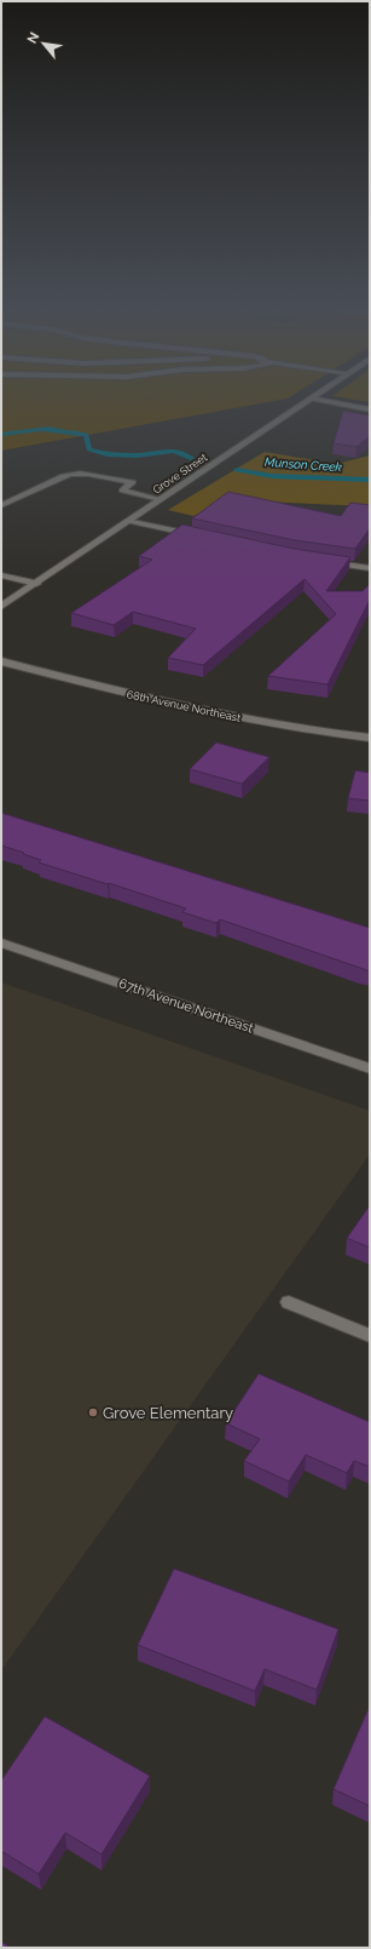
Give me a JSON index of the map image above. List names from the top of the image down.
{
  "streets": {
    "street": ["Grove Street", "68th Avenue Northeast", "67th Avenue Northeast"]
  },
  "water": ["Munson Creek"],
  "places": ["Grove Elementary"],
  "north": "top left"
}
